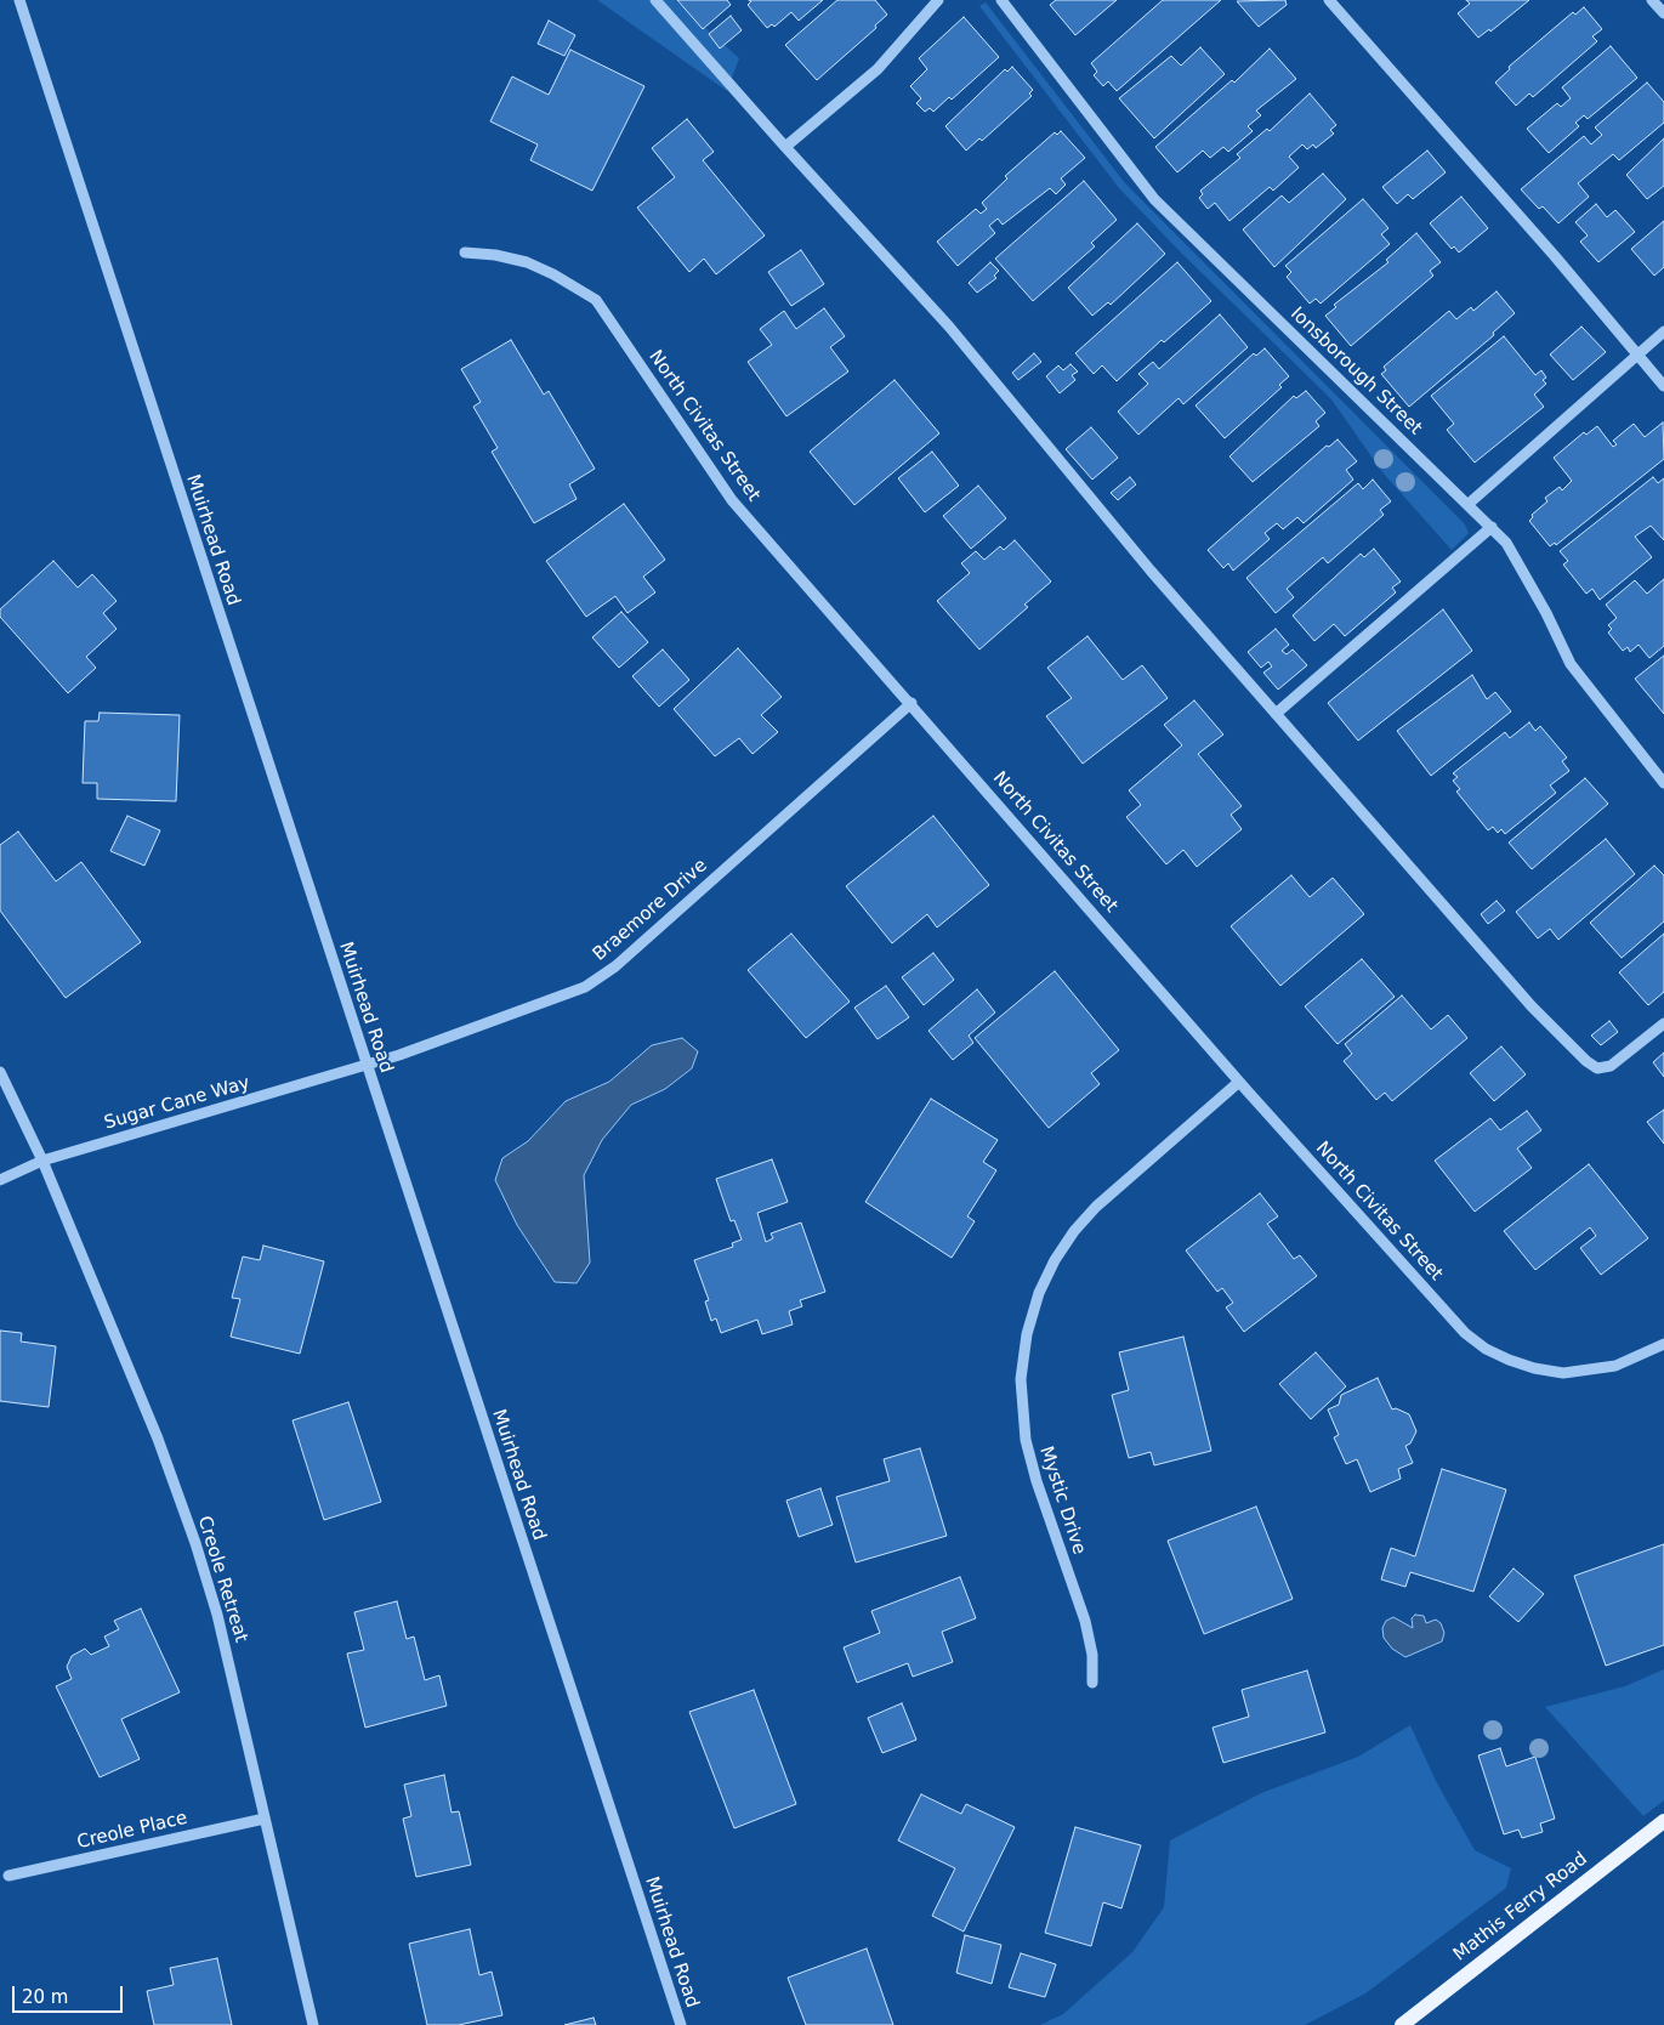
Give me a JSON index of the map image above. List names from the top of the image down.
{
  "streets": {
    "main road": ["Mathis Ferry Road"],
    "street": [
      "Ionsborough Street",
      "North Civitas Street",
      "Muirhead Road",
      "Braemore Drive",
      "Sugar Cane Way",
      "Mystic Drive",
      "Creole Retreat",
      "Creole Place"
    ]
  },
  "crossings": [
    ["North Civitas Street", "Braemore Drive"],
    ["North Civitas Street", "Mystic Drive"],
    ["Muirhead Road", "Braemore Drive"],
    ["Muirhead Road", "Sugar Cane Way"],
    ["Braemore Drive", "Sugar Cane Way"],
    ["Sugar Cane Way", "Creole Retreat"],
    ["Creole Retreat", "Creole Place"]
  ],
  "scale_bar": "20 m"
}
